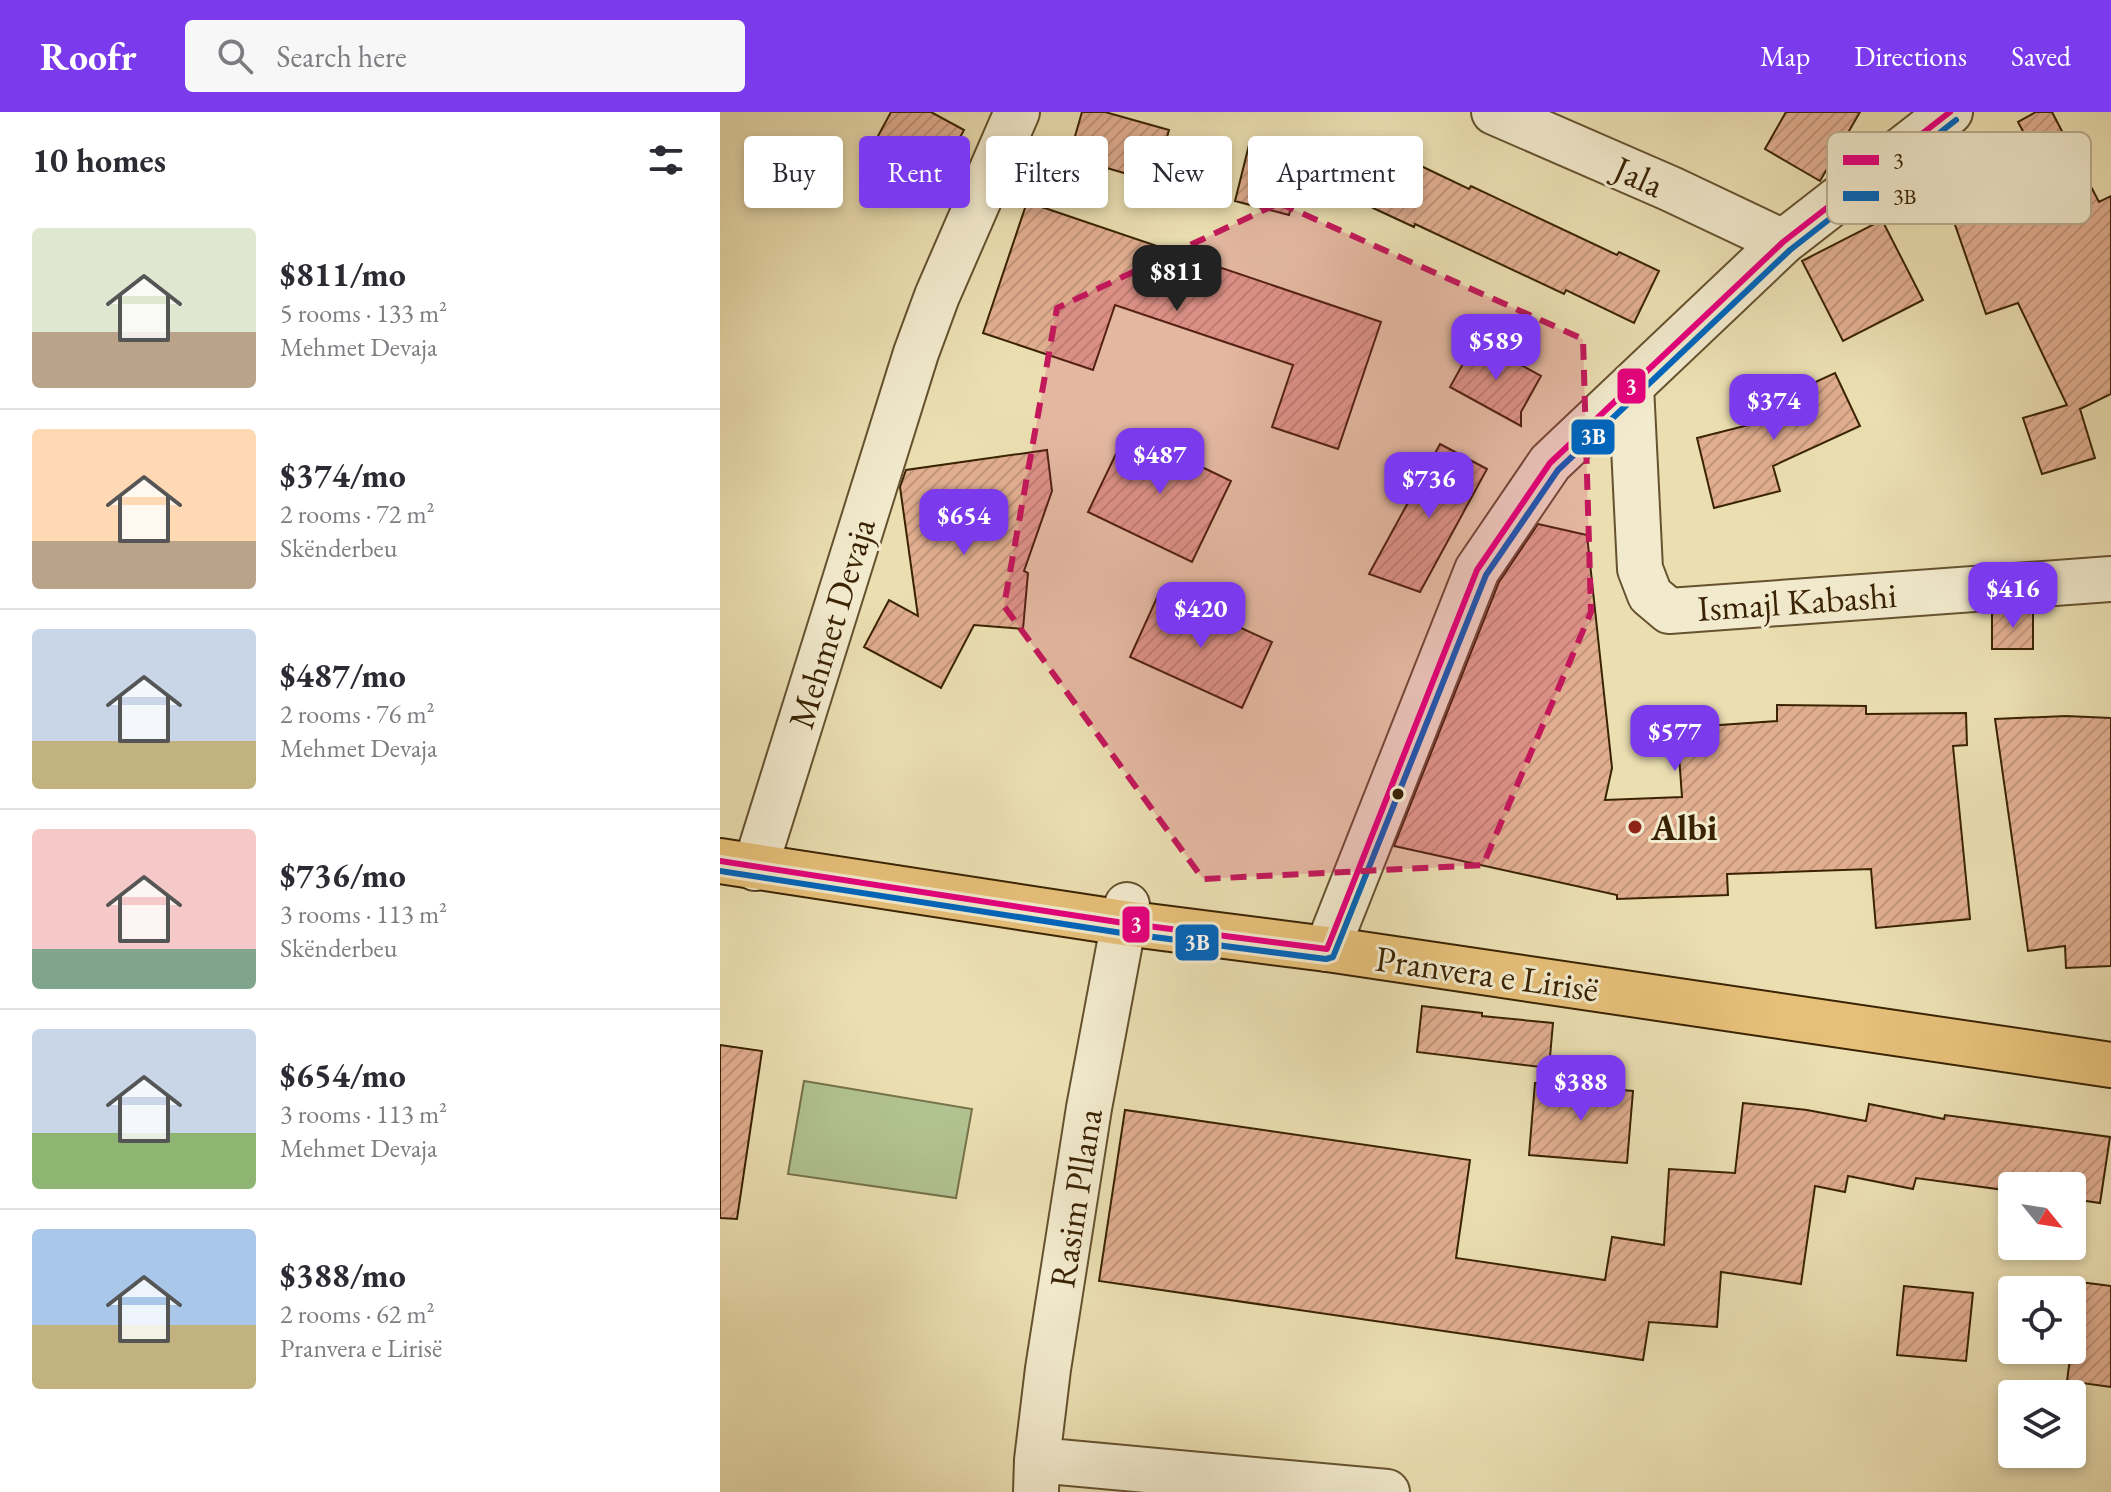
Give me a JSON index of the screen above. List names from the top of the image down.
{
  "streets": {
    "main road": ["Pranvera e Lirisë"],
    "street": [
      "Jala",
      "Ismajl Kabashi",
      "Mehmet Devaja",
      "Rasim Pllana"
    ]
  },
  "crossings": [
    ["Mehmet Devaja", "Pranvera e Lirisë"],
    ["Pranvera e Lirisë", "Rasim Pllana"]
  ],
  "places": ["Albi"],
  "lines": ["transit line 3", "transit line 3B"],
  "legend": ["3", "3B"],
  "north": "bottom right",
  "page": {
    "header": "Roofr",
    "search": "Search here",
    "nav": ["Map", "Directions", "Saved"],
    "heading": "10 homes",
    "chip": [
      "Buy",
      "Rent",
      "Filters",
      "New",
      "Apartment"
    ],
    "list": [
      {
        "name": "$811/mo",
        "note": "5 rooms · 133 m² · Mehmet Devaja"
      },
      {
        "name": "$374/mo",
        "note": "2 rooms · 72 m² · Skënderbeu"
      },
      {
        "name": "$487/mo",
        "note": "2 rooms · 76 m² · Mehmet Devaja"
      },
      {
        "name": "$736/mo",
        "note": "3 rooms · 113 m² · Skënderbeu"
      },
      {
        "name": "$654/mo",
        "note": "3 rooms · 113 m² · Mehmet Devaja"
      },
      {
        "name": "$388/mo",
        "note": "2 rooms · 62 m² · Pranvera e Lirisë"
      }
    ],
    "price": [
      "$811",
      "$589",
      "$374",
      "$487",
      "$736",
      "$654",
      "$416",
      "$420",
      "$577",
      "$388"
    ]
  }
}
